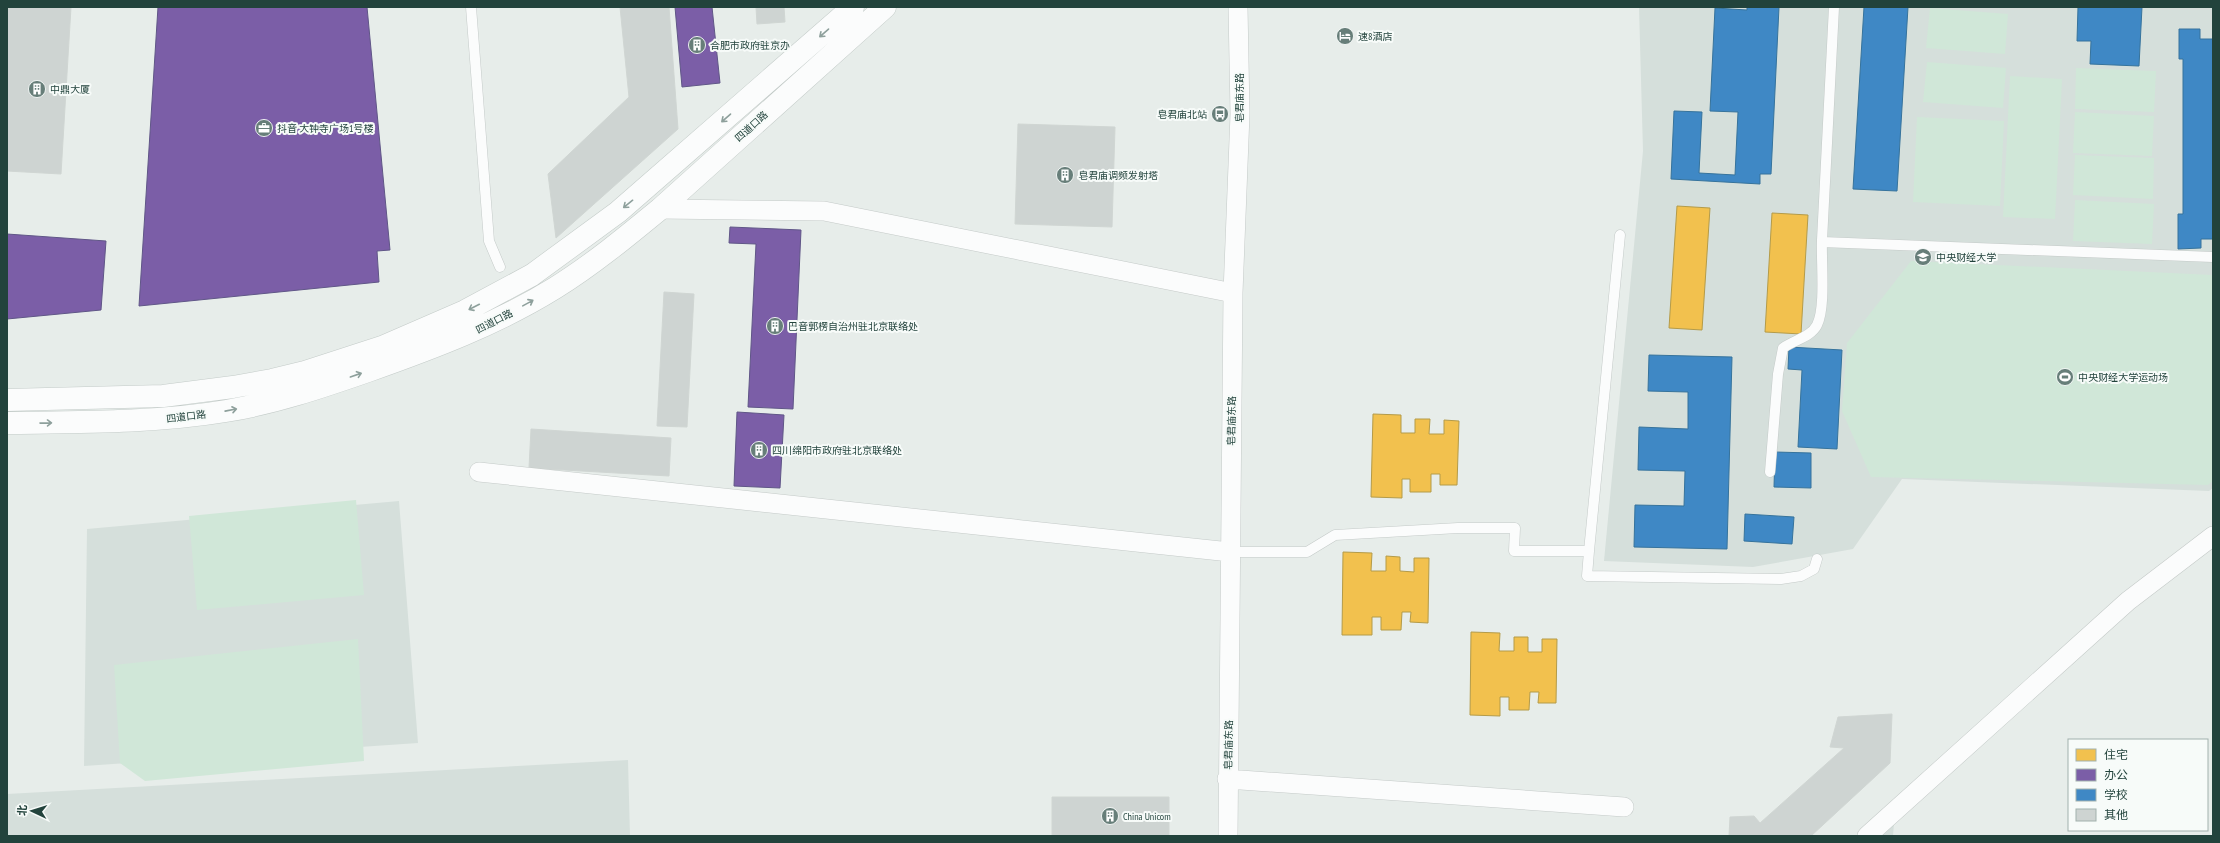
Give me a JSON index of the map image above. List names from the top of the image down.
{
  "streets": {
    "street": ["皂君庙东路", "四道口路"]
  },
  "places": {
    "hotel": ["速8酒店"],
    "building": [
      "合肥市政府驻京办",
      "中鼎大厦",
      "皂君庙调频发射塔",
      "巴音郭楞自治州驻北京联络处",
      "四川绵阳市政府驻北京联络处",
      "China Unicom"
    ],
    "bus stop": ["皂君庙北站"],
    "office": ["抖音 大钟寺广场1号楼"],
    "school or university": ["中央财经大学"],
    "sports": ["中央财经大学运动场"]
  },
  "legend": [
    "住宅",
    "办公",
    "学校",
    "其他"
  ],
  "north": "left"
}
